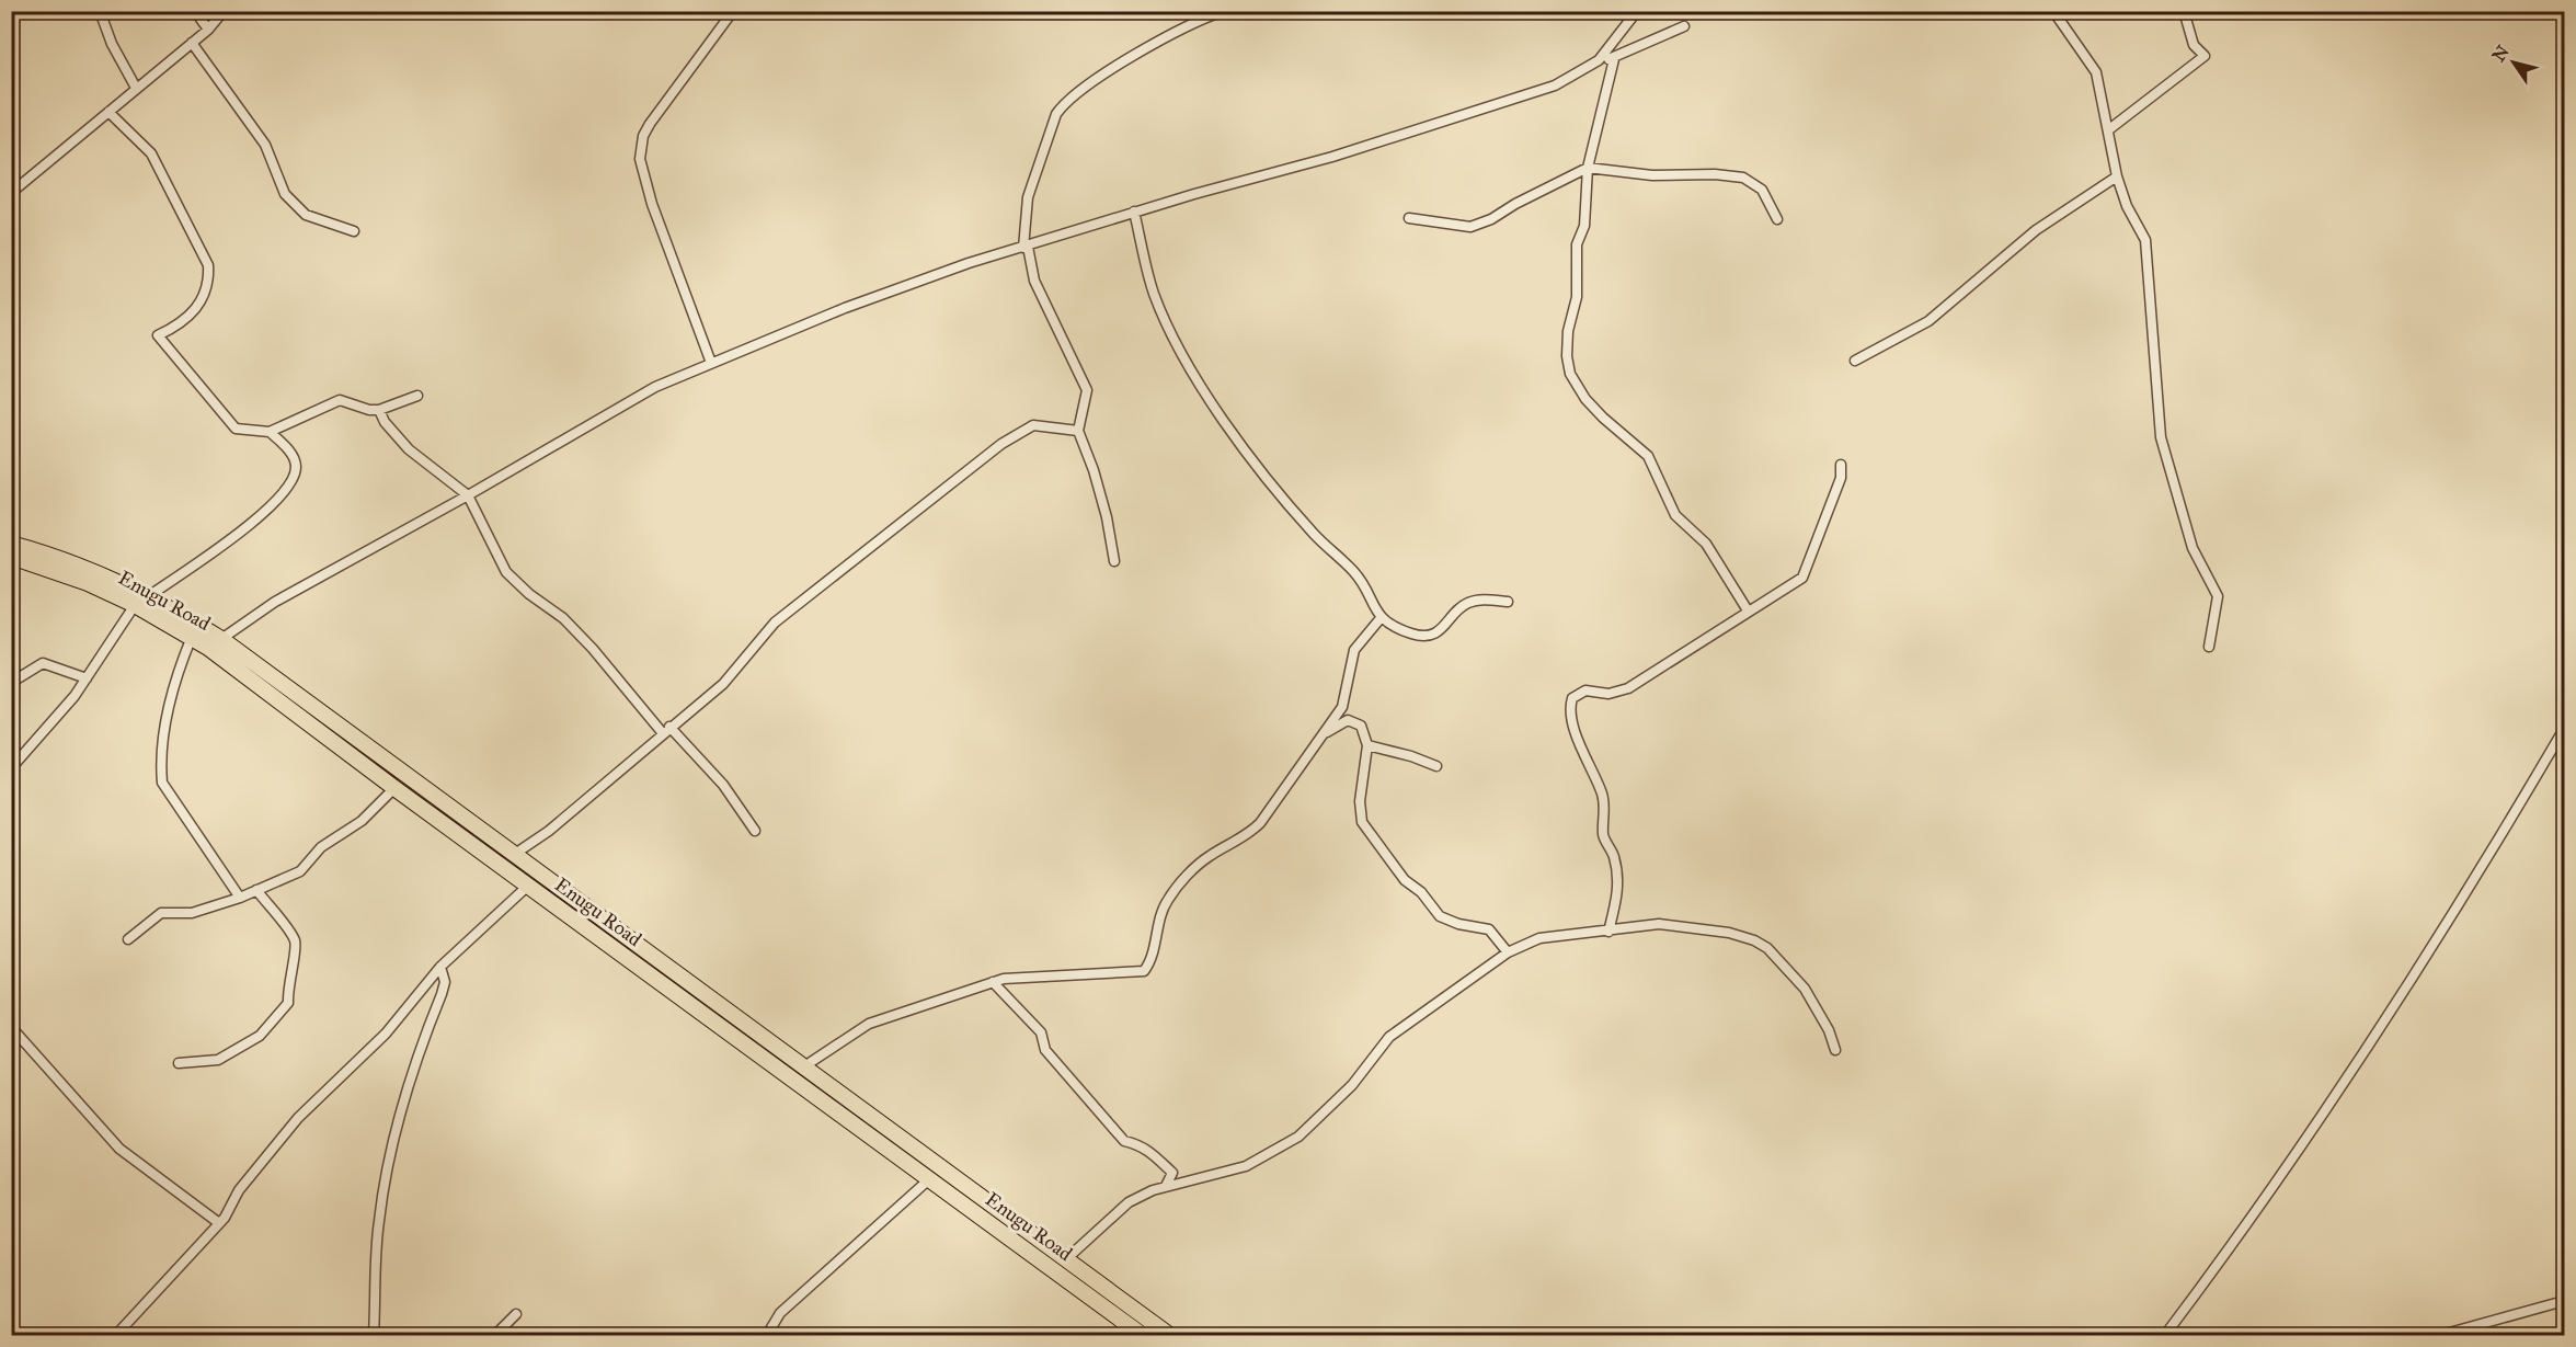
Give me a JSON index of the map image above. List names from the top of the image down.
{
  "streets": {
    "main road": ["Enugu Road"]
  },
  "north": "top left"
}
